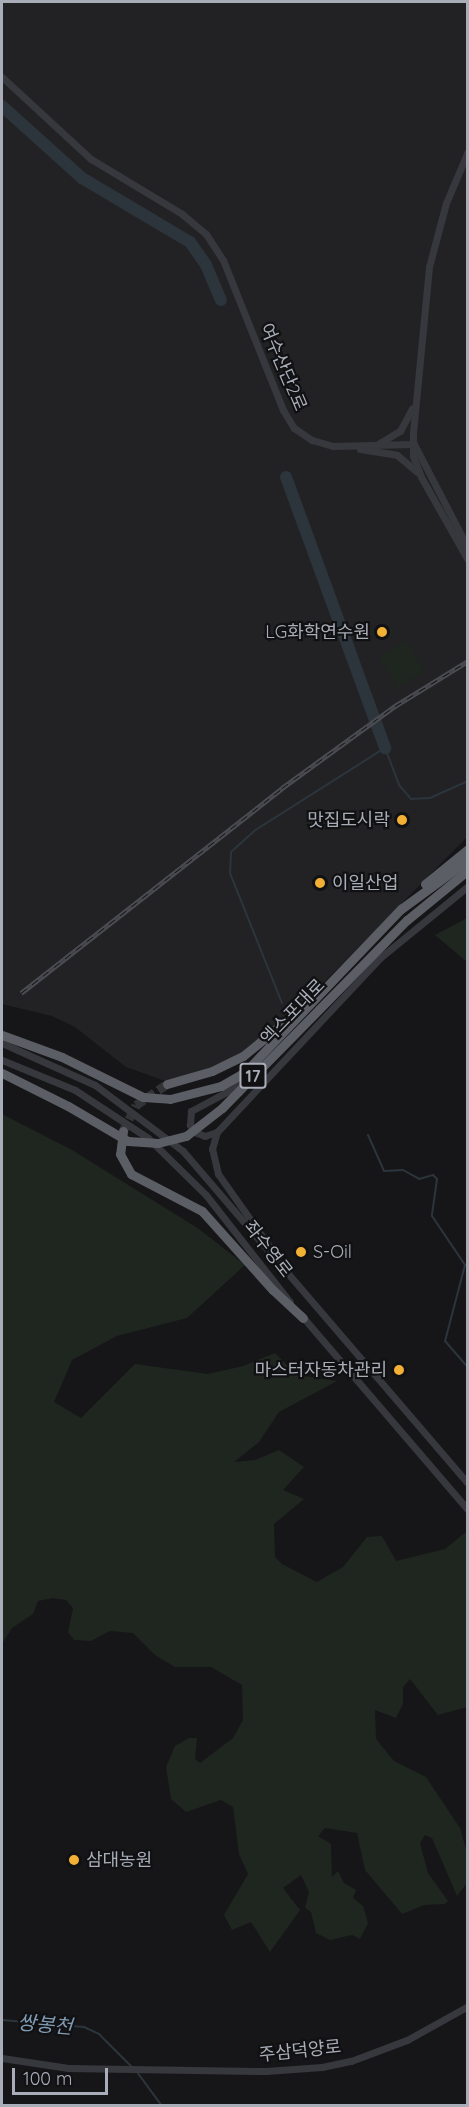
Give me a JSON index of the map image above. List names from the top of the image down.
{
  "streets": {
    "highway": ["엑스포대로", "17"],
    "street": ["여수산단2로", "좌수영로", "주삼덕양로"]
  },
  "water": ["쌍봉천"],
  "places": [
    "LG화학연수원",
    "맛집도시락",
    "이일산업",
    "S-Oil",
    "마스터자동차관리",
    "삼대농원"
  ],
  "scale_bar": "100 m"
}
